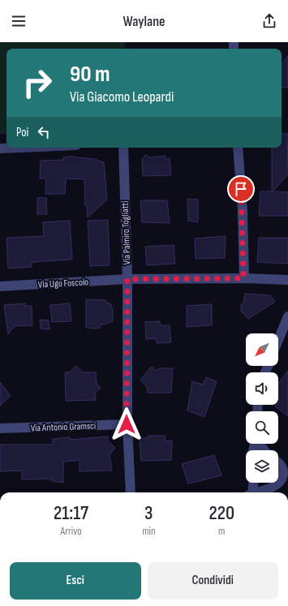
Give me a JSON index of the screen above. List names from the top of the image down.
{
  "streets": {
    "street": ["Via Palmiro Togliatti", "Via Ugo Foscolo", "Via Antonio Gramsci"]
  },
  "crossings": [
    ["Via Palmiro Togliatti", "Via Ugo Foscolo"],
    ["Via Palmiro Togliatti", "Via Antonio Gramsci"]
  ],
  "north": "bottom left",
  "page": {
    "header": "Waylane",
    "turn": ["90 m", "Via Giacomo Leopardi"],
    "then": "Poi",
    "eta": [
      "21:17",
      "Arrivo",
      "3",
      "min",
      "220",
      "m"
    ],
    "buttons": ["Esci", "Condividi"]
  }
}
